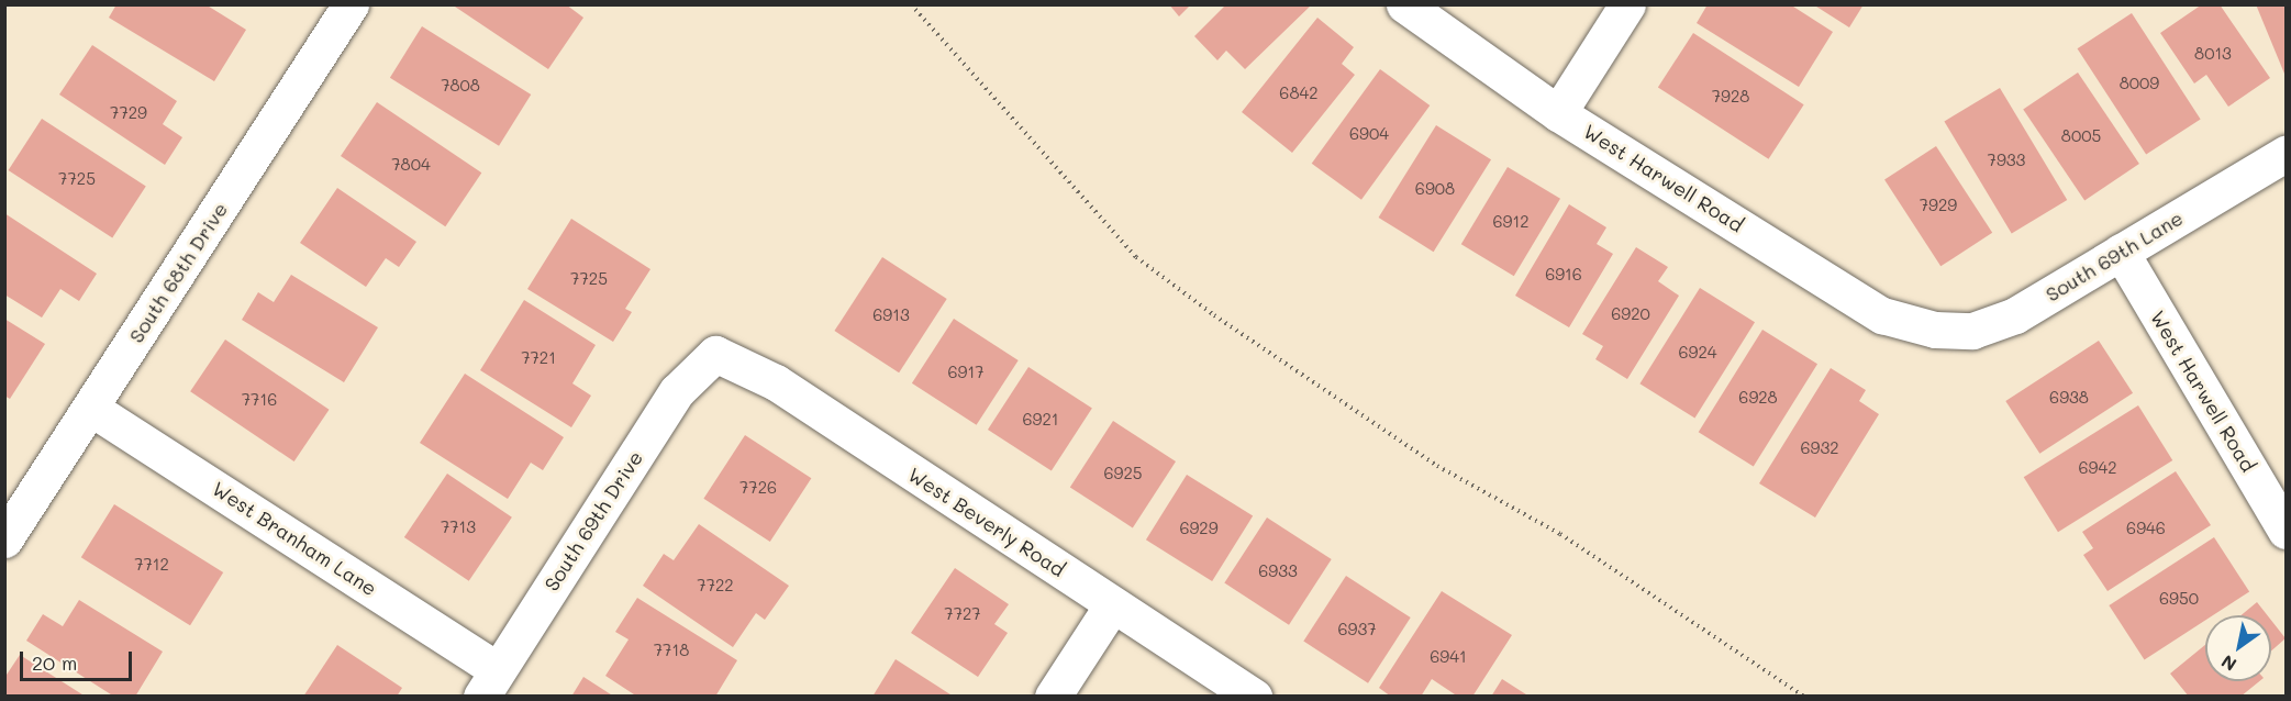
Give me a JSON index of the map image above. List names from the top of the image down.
{
  "streets": {
    "street": [
      "West Harwell Road",
      "South 69th Lane",
      "South 68th Drive",
      "South 69th Drive",
      "West Beverly Road",
      "West Branham Lane"
    ]
  },
  "crossings": [
    ["West Harwell Road", "South 69th Lane"],
    ["South 68th Drive", "West Branham Lane"],
    ["South 69th Drive", "West Beverly Road"],
    ["South 69th Drive", "West Branham Lane"]
  ],
  "house_numbers": [
    "8013",
    "8009",
    "7808",
    "6842",
    "7928",
    "7729",
    "6904",
    "8005",
    "7933",
    "7804",
    "7725",
    "6908",
    "7929",
    "6912",
    "6916",
    "7725",
    "6920",
    "6913",
    "6924",
    "7721",
    "6917",
    "6928",
    "6938",
    "7716",
    "6921",
    "6932",
    "6942",
    "6925",
    "7726",
    "7713",
    "6929",
    "6946",
    "7712",
    "6933",
    "7722",
    "6950",
    "7727",
    "6937",
    "7718",
    "6941"
  ],
  "scale_bar": "20 m",
  "north": "bottom left"
}
